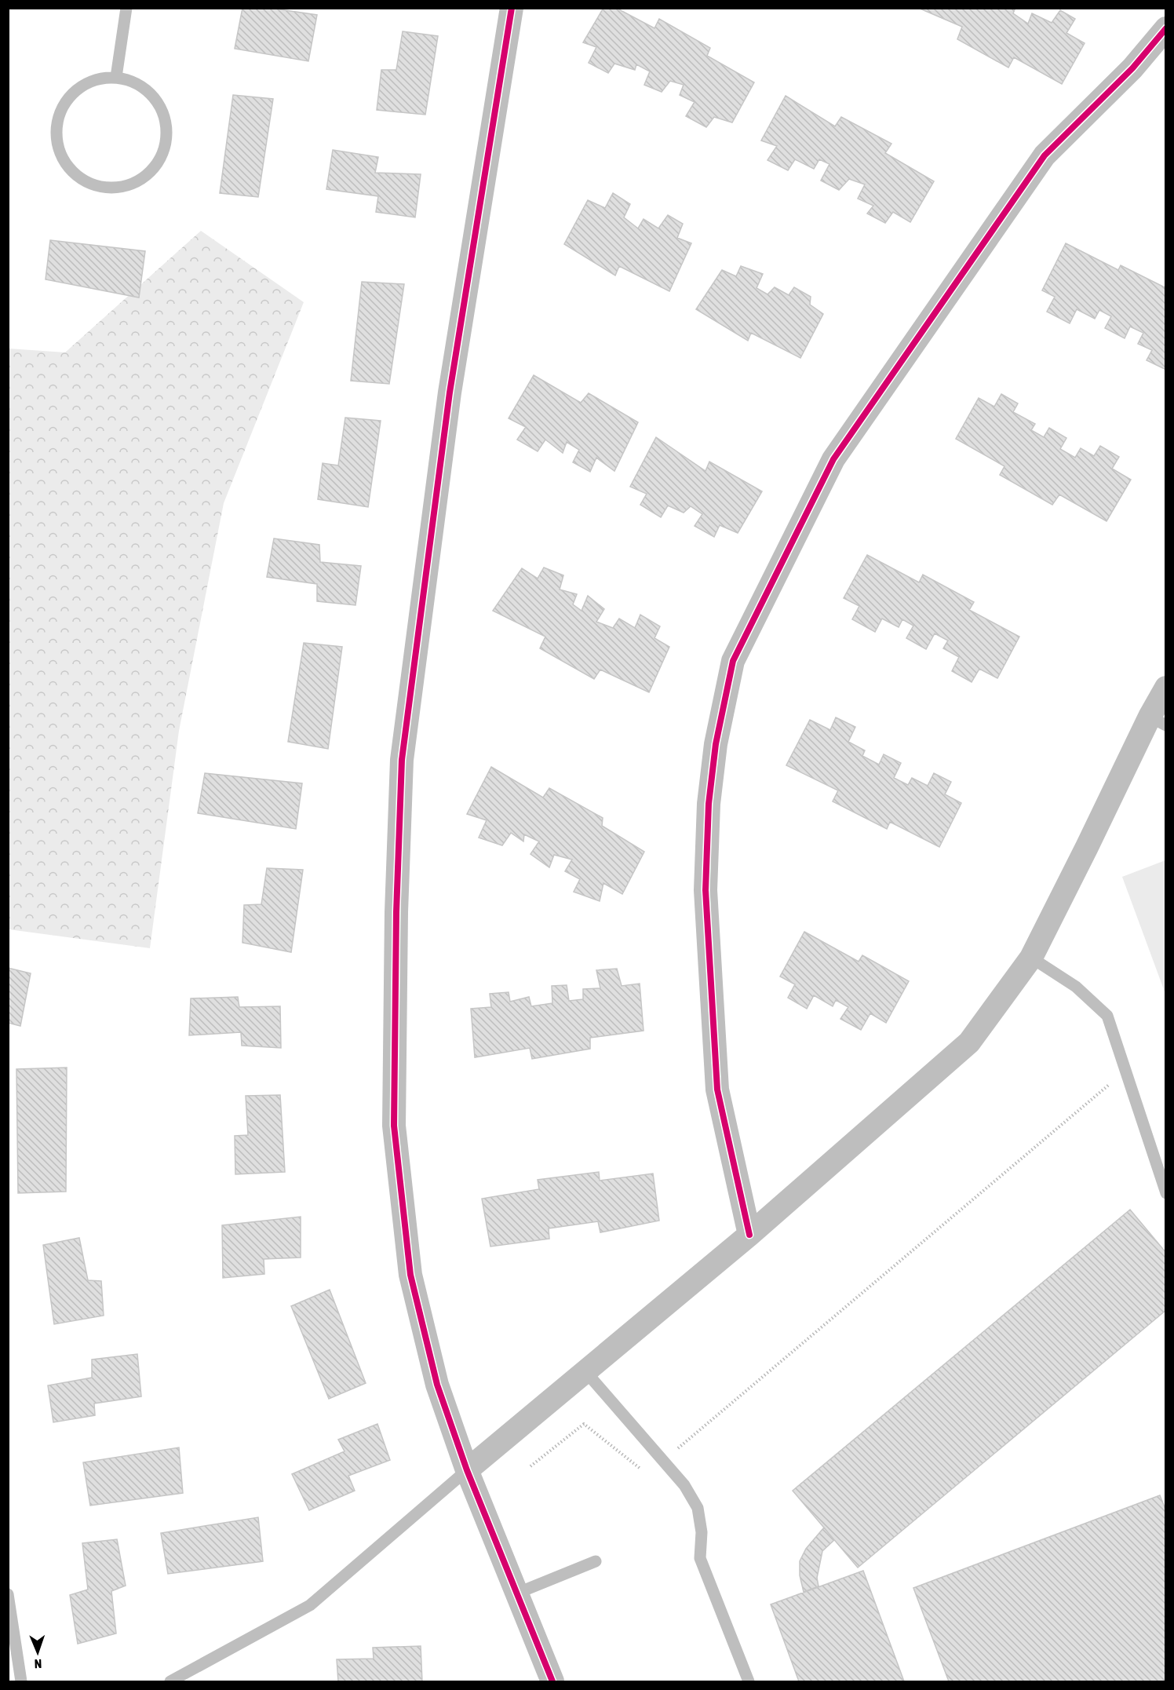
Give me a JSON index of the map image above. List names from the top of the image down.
{
  "north": "bottom"
}
